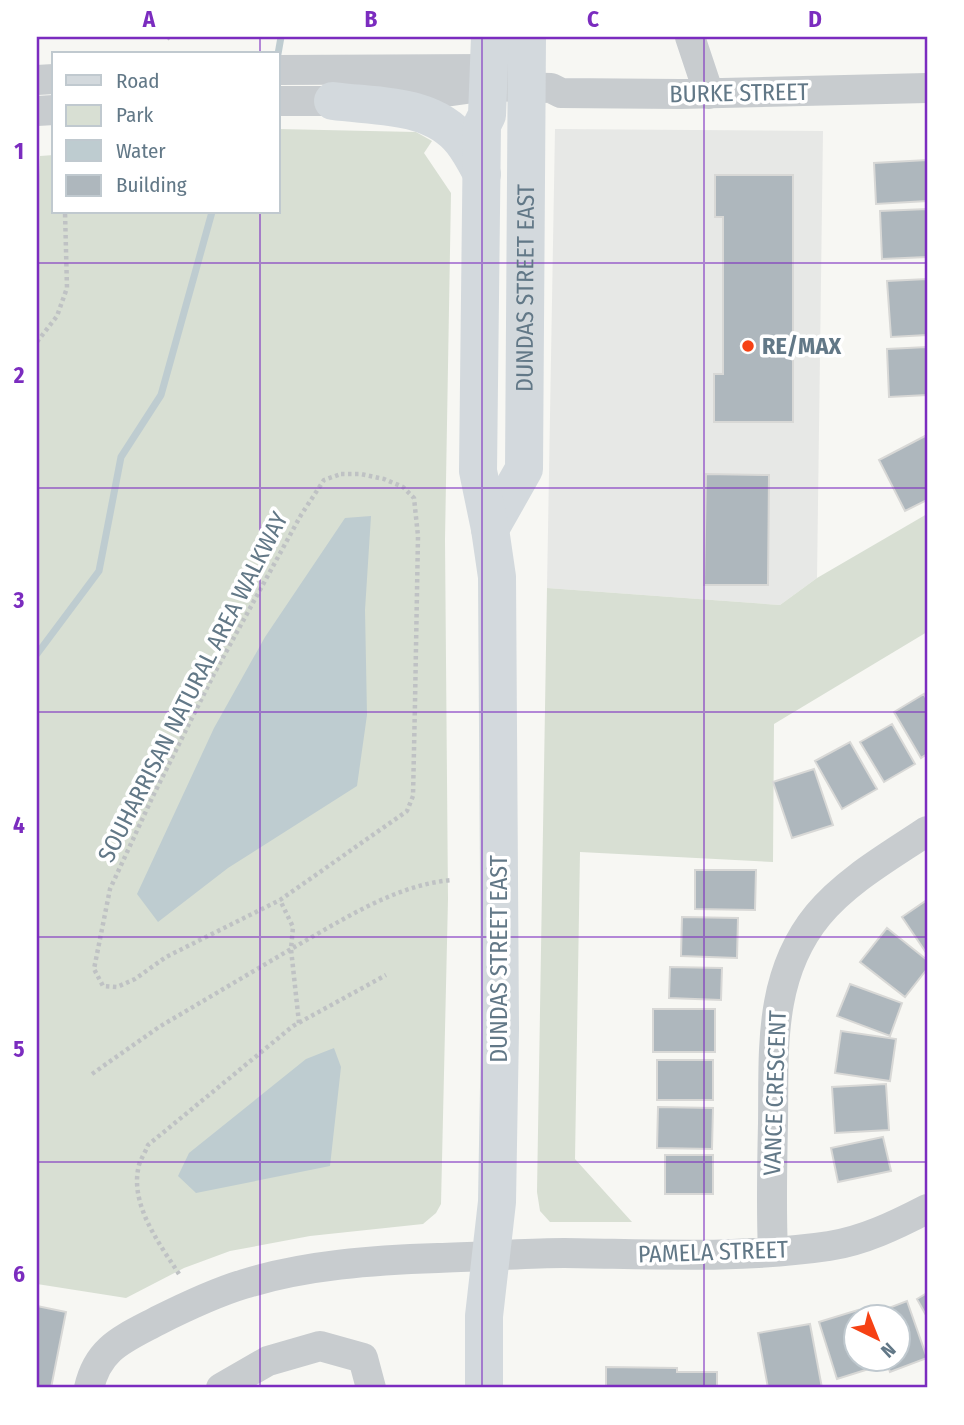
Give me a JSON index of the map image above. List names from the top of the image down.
{
  "streets": {
    "main road": ["DUNDAS STREET EAST"],
    "street": ["BURKE STREET", "VANCE CRESCENT", "PAMELA STREET"],
    "path": ["SOUHARRISAN NATURAL AREA WALKWAY"]
  },
  "crossings": [
    ["BURKE STREET", "DUNDAS STREET EAST"],
    ["DUNDAS STREET EAST", "PAMELA STREET"],
    ["VANCE CRESCENT", "PAMELA STREET"]
  ],
  "places": ["RE/MAX"],
  "legend": [
    "Road",
    "Park",
    "Water",
    "Building"
  ],
  "north": "bottom right",
  "grid": {
    "columns": [
      "A",
      "B",
      "C",
      "D"
    ],
    "rows": [
      "1",
      "2",
      "3",
      "4",
      "5",
      "6"
    ]
  }
}
